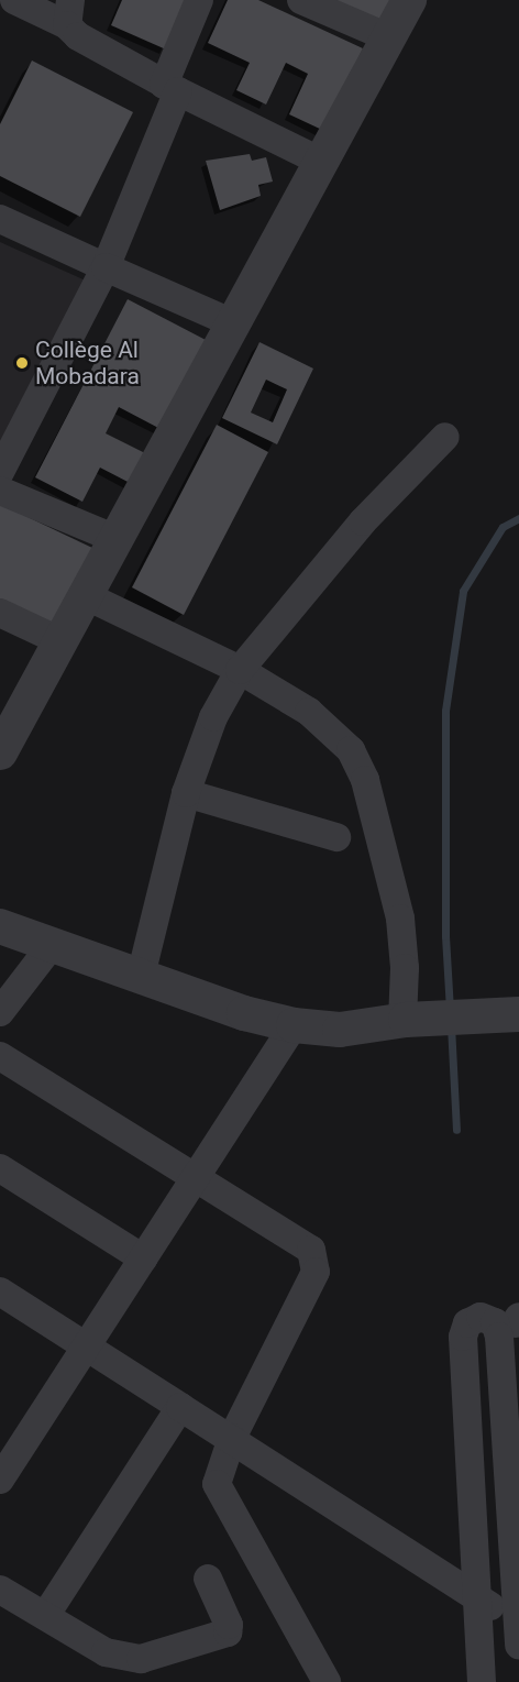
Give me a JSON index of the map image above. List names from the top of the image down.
{
  "places": ["Collège Al Mobadara"]
}
